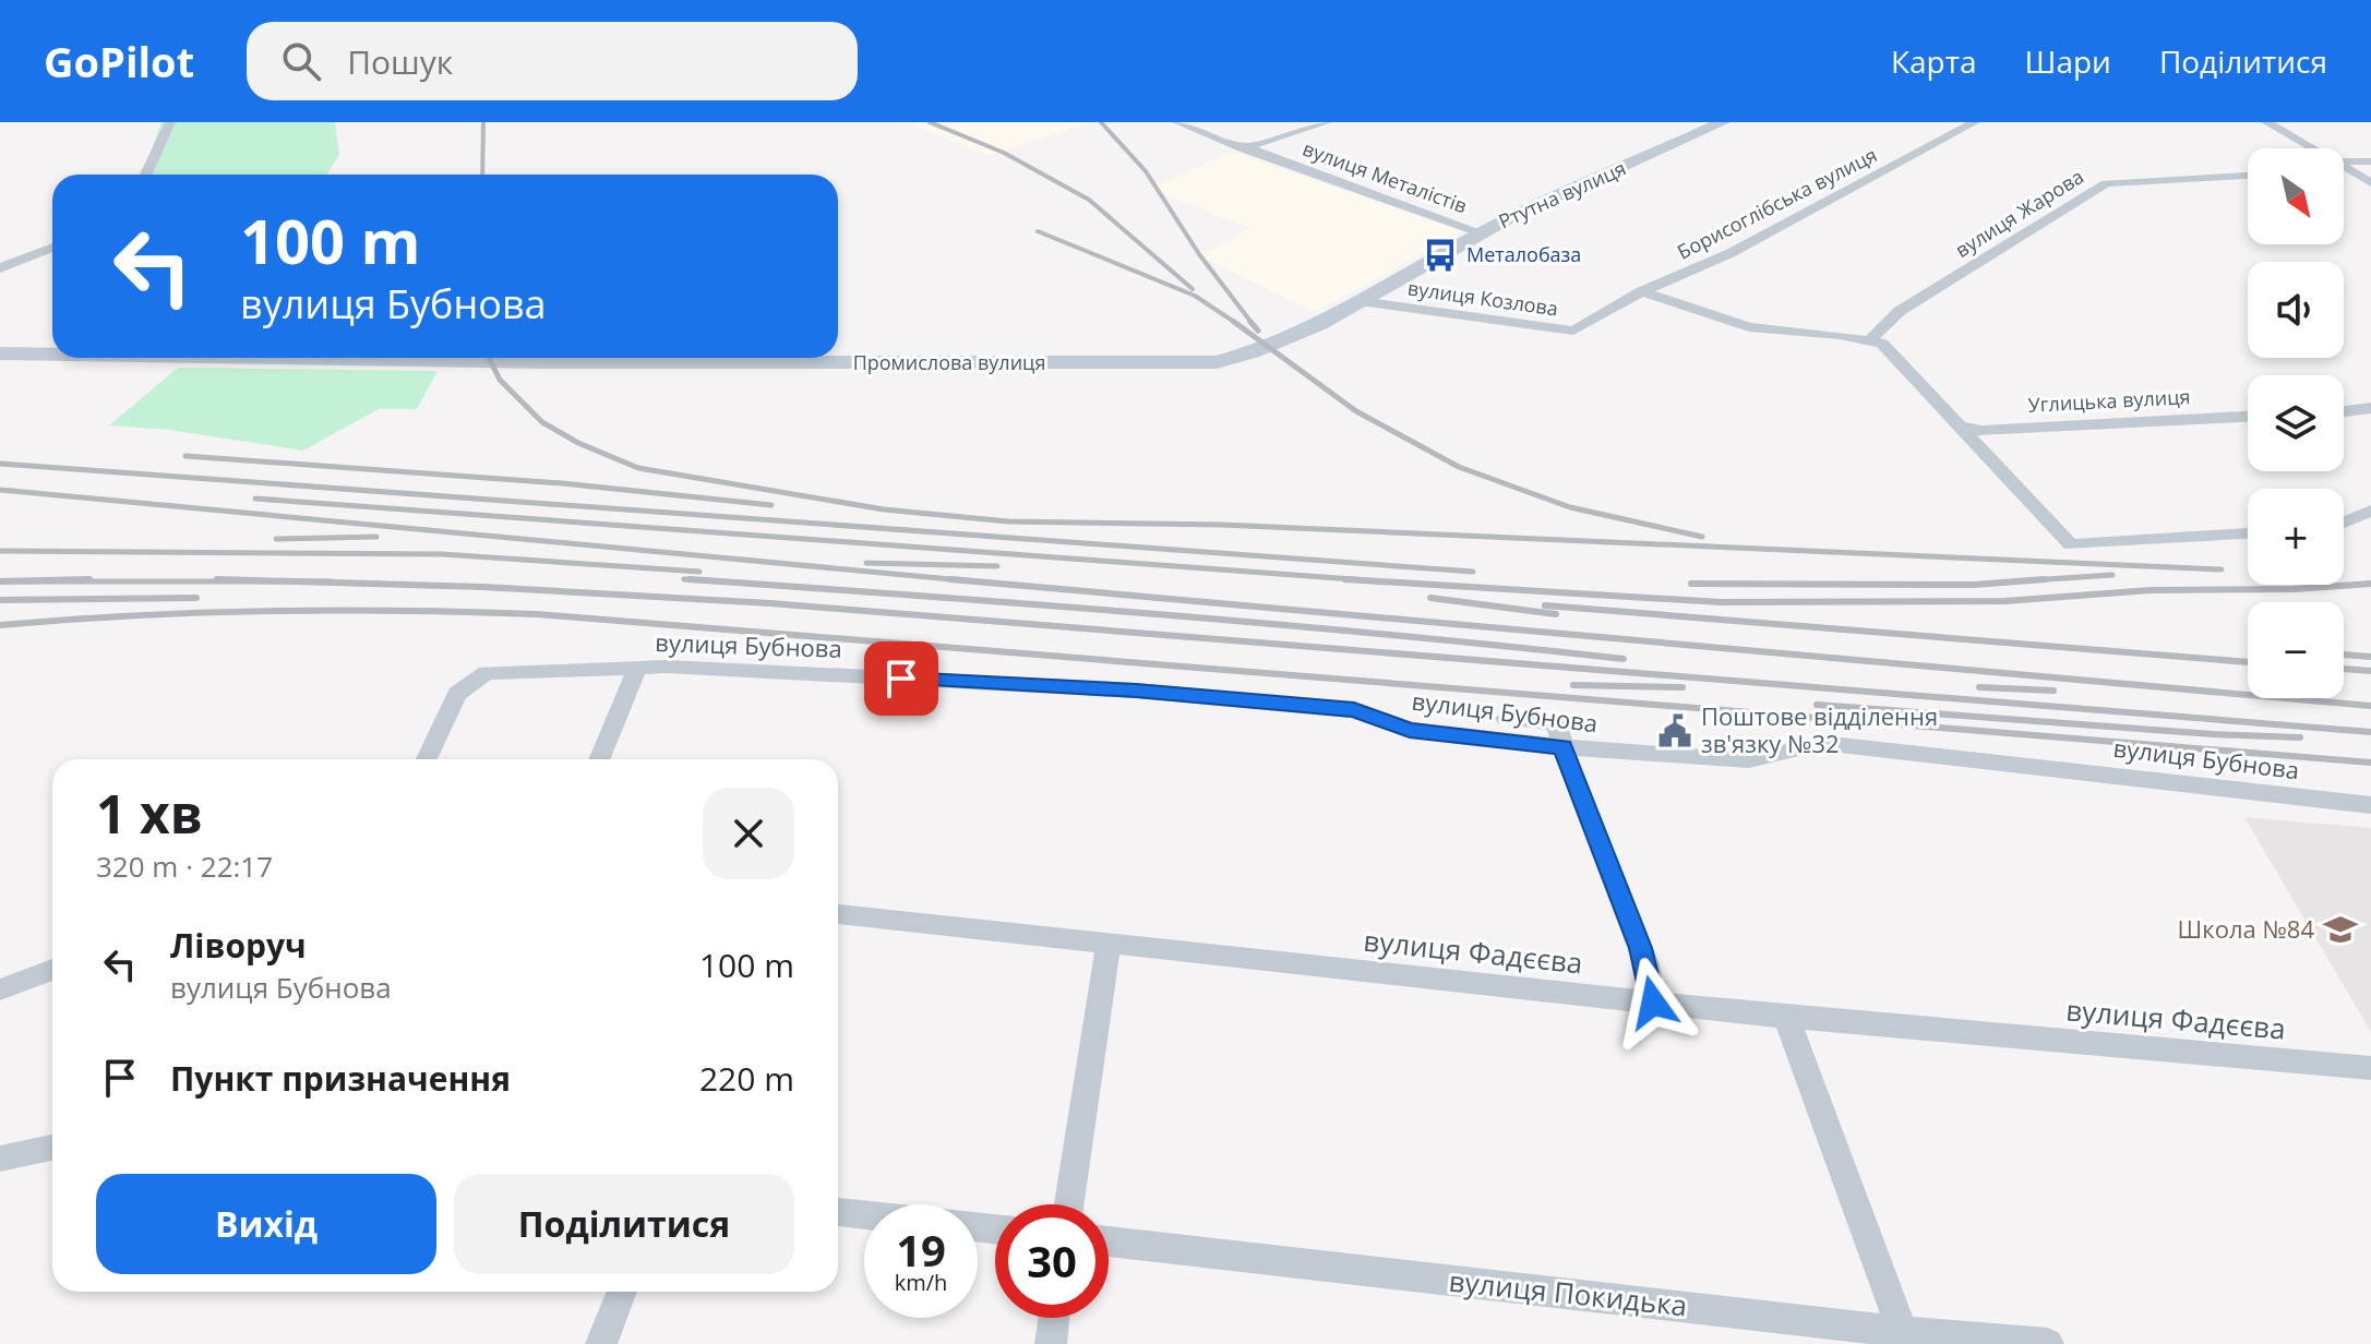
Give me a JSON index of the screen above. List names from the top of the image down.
{
  "streets": {
    "main road": ["Ртутна вулиця", "Промислова вулиця"],
    "street": [
      "вулиця Металістів",
      "Борисоглібська вулиця",
      "вулиця Жарова",
      "вулиця Козлова",
      "Углицька вулиця",
      "вулиця Бубнова",
      "вулиця Фадєєва",
      "вулиця Покидька"
    ]
  },
  "crossings": [
    ["вулиця Металістів", "Ртутна вулиця"],
    ["Ртутна вулиця", "вулиця Козлова"],
    ["Ртутна вулиця", "Промислова вулиця"],
    ["Борисоглібська вулиця", "вулиця Козлова"]
  ],
  "places": {
    "bus stop": ["Металобаза"],
    "public building": ["Поштове відділення зв'язку №32"],
    "school or university": ["Школа №84"]
  },
  "north": "bottom right",
  "page": {
    "header": "GoPilot",
    "search": "Пошук",
    "nav": ["Карта", "Шари", "Поділитися"],
    "map_buttons": ["+", "−"],
    "turn": ["100 m", "вулиця Бубнова"],
    "heading": ["1 хв", "320 m · 22:17"],
    "list": [
      {
        "name": "Ліворуч",
        "note": "вулиця Бубнова",
        "value": "100 m"
      },
      {
        "name": "Пункт призначення",
        "value": "220 m"
      }
    ],
    "buttons": ["Вихід", "Поділитися"],
    "speed": "19 km/h",
    "limit": "30"
  }
}
